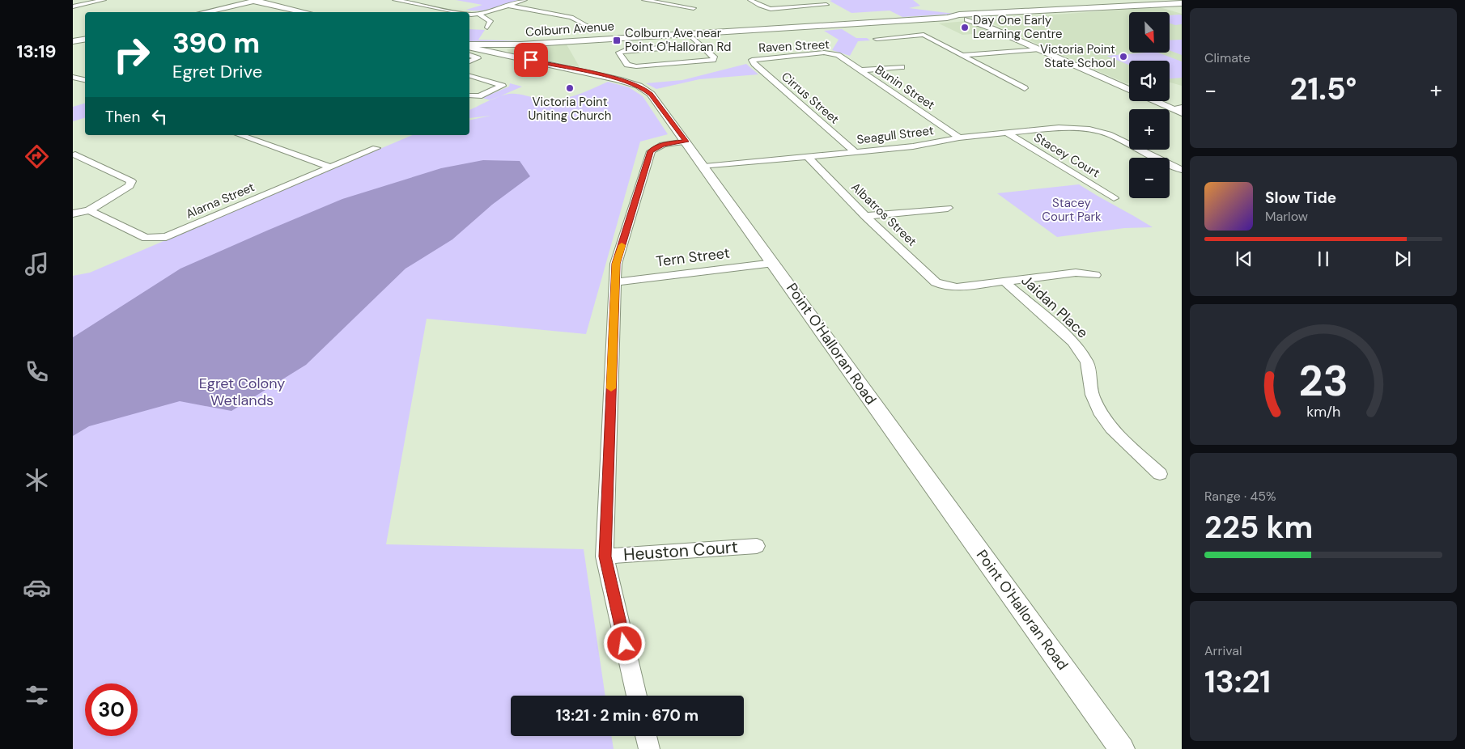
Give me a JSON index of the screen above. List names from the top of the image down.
{
  "streets": {
    "main road": ["Colburn Avenue"],
    "street": [
      "Raven Street",
      "Bunin Street",
      "Cirrus Street",
      "Seagull Street",
      "Stacey Court",
      "Alarna Street",
      "Albatros Street",
      "Tern Street",
      "Jaidan Place",
      "Point O'Halloran Road",
      "Heuston Court"
    ]
  },
  "crossings": [
    ["Colburn Avenue", "Point O'Halloran Road"],
    ["Raven Street", "Bunin Street"],
    ["Raven Street", "Cirrus Street"],
    ["Bunin Street", "Seagull Street"],
    ["Cirrus Street", "Seagull Street"],
    ["Seagull Street", "Stacey Court"],
    ["Seagull Street", "Albatros Street"],
    ["Seagull Street", "Point O'Halloran Road"],
    ["Albatros Street", "Jaidan Place"],
    ["Tern Street", "Point O'Halloran Road"]
  ],
  "parks": ["Stacey Court Park", "Egret Colony Wetlands"],
  "places": {
    "other": ["Day One Early Learning Centre", "Victoria Point State School", "Victoria Point Uniting Church"],
    "transit": ["Colburn Ave near Point O'Halloran Rd"]
  },
  "north": "bottom right",
  "page": {
    "tabs": "13:19",
    "tile": [
      "Climate",
      ["Range · 45%", "225 km"],
      ["Arrival", "13:21"]
    ],
    "map_buttons": ["+", "−"],
    "turn": ["390 m", "Egret Drive"],
    "heat": ["−", "21.5°", "+"],
    "then": "Then",
    "song": ["Slow Tide", "Marlow"],
    "limit": "30",
    "trip": "13:21 · 2 min · 670 m",
    "gauge": ["23", "km/h"]
  }
}
